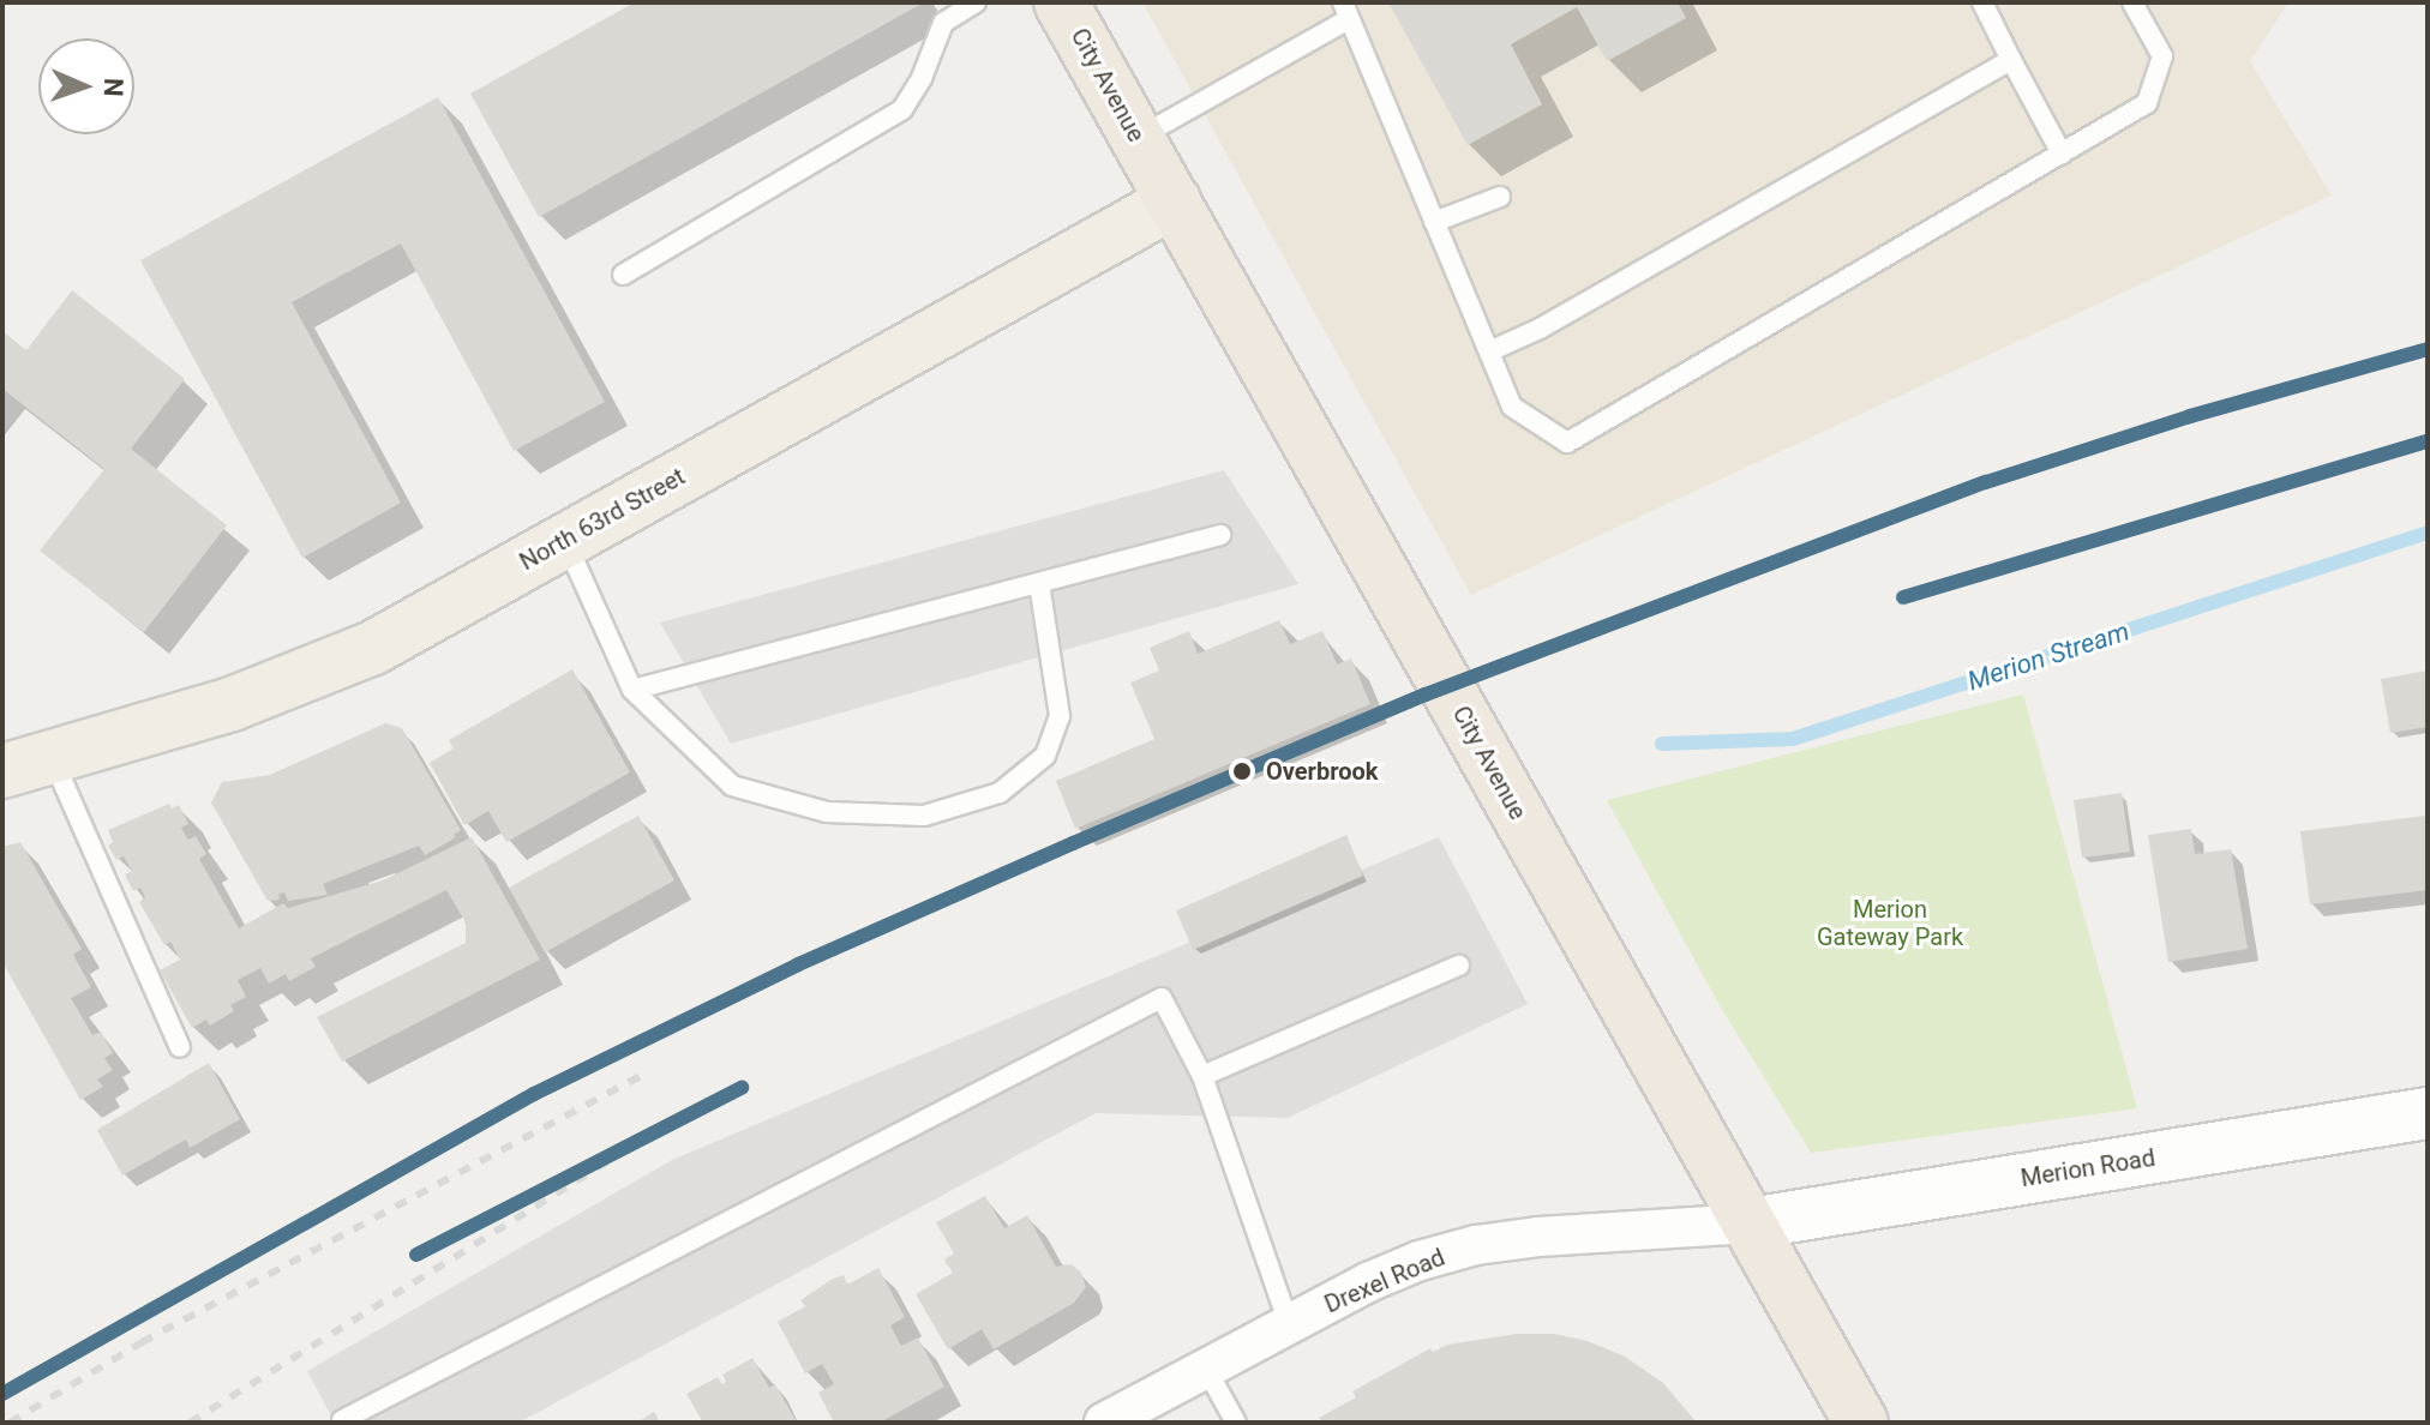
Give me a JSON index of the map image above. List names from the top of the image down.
{
  "streets": {
    "highway": ["City Avenue"],
    "main road": ["North 63rd Street"],
    "street": ["Merion Road", "Drexel Road"]
  },
  "crossings": [
    ["City Avenue", "North 63rd Street"],
    ["City Avenue", "Merion Road"],
    ["City Avenue", "Drexel Road"],
    ["Merion Road", "Drexel Road"]
  ],
  "water": ["Merion Stream"],
  "parks": ["Merion Gateway Park"],
  "places": ["Overbrook"],
  "north": "right"
}
